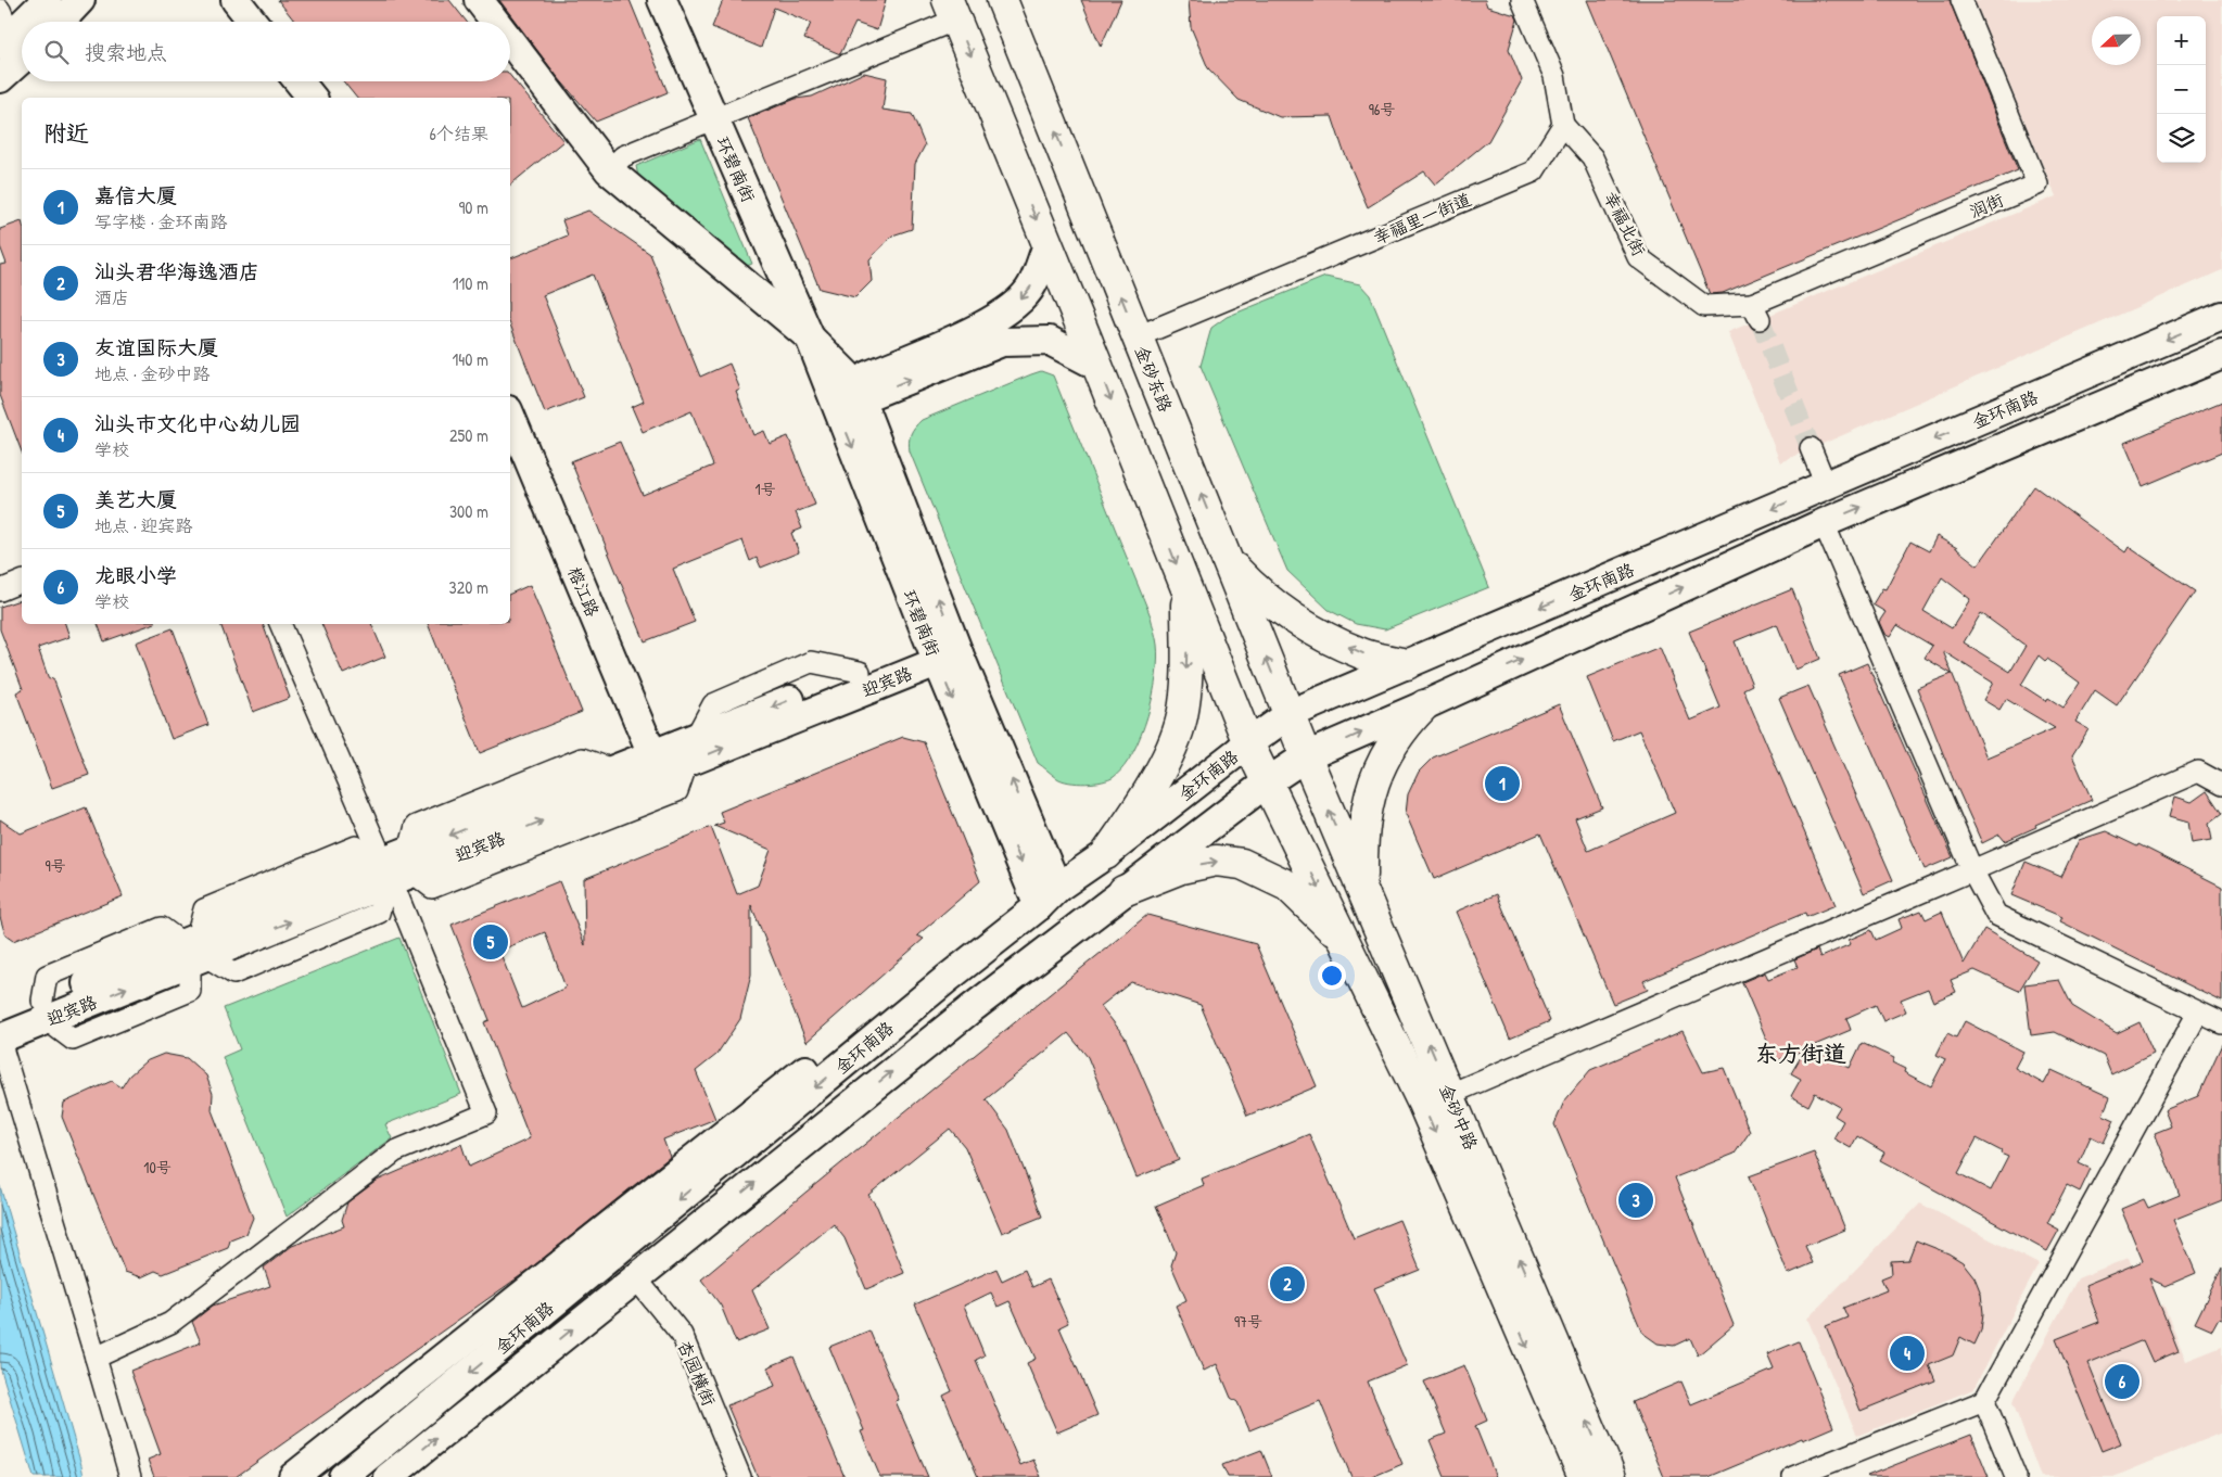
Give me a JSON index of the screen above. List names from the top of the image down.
{
  "streets": {
    "main road": ["金砂东路", "金砂中路"],
    "street": [
      "环碧南街",
      "润街",
      "幸福里一街道",
      "幸福北街",
      "金环南路",
      "榕江路",
      "迎宾路",
      "杏园横街"
    ]
  },
  "crossings": [
    ["环碧南街", "金环南路"],
    ["环碧南街", "迎宾路"],
    ["润街", "幸福北街"],
    ["幸福里一街道", "幸福北街"],
    ["幸福里一街道", "金砂东路"],
    ["金砂东路", "金环南路"],
    ["金砂东路", "金砂中路"],
    ["金环南路", "金砂中路"],
    ["金环南路", "杏园横街"],
    ["榕江路", "迎宾路"]
  ],
  "districts": ["东方街道"],
  "house_numbers": [
    "96号",
    "1号",
    "9号",
    "10号",
    "97号"
  ],
  "north": "left",
  "page": {
    "map_buttons": ["+", "−"],
    "search": "搜索地点",
    "heading": ["附近", "6个结果"],
    "list": [
      {
        "mark": "1",
        "name": "嘉信大厦",
        "note": "写字楼 · 金环南路",
        "value": "90 m"
      },
      {
        "mark": "2",
        "name": "汕头君华海逸酒店",
        "note": "酒店",
        "value": "110 m"
      },
      {
        "mark": "3",
        "name": "友谊国际大厦",
        "note": "地点 · 金砂中路",
        "value": "140 m"
      },
      {
        "mark": "4",
        "name": "汕头市文化中心幼儿园",
        "note": "学校",
        "value": "250 m"
      },
      {
        "mark": "5",
        "name": "美艺大厦",
        "note": "地点 · 迎宾路",
        "value": "300 m"
      },
      {
        "mark": "6",
        "name": "龙眼小学",
        "note": "学校",
        "value": "320 m"
      }
    ],
    "pins": [
      "1",
      "5",
      "3",
      "2",
      "4",
      "6"
    ]
  }
}
